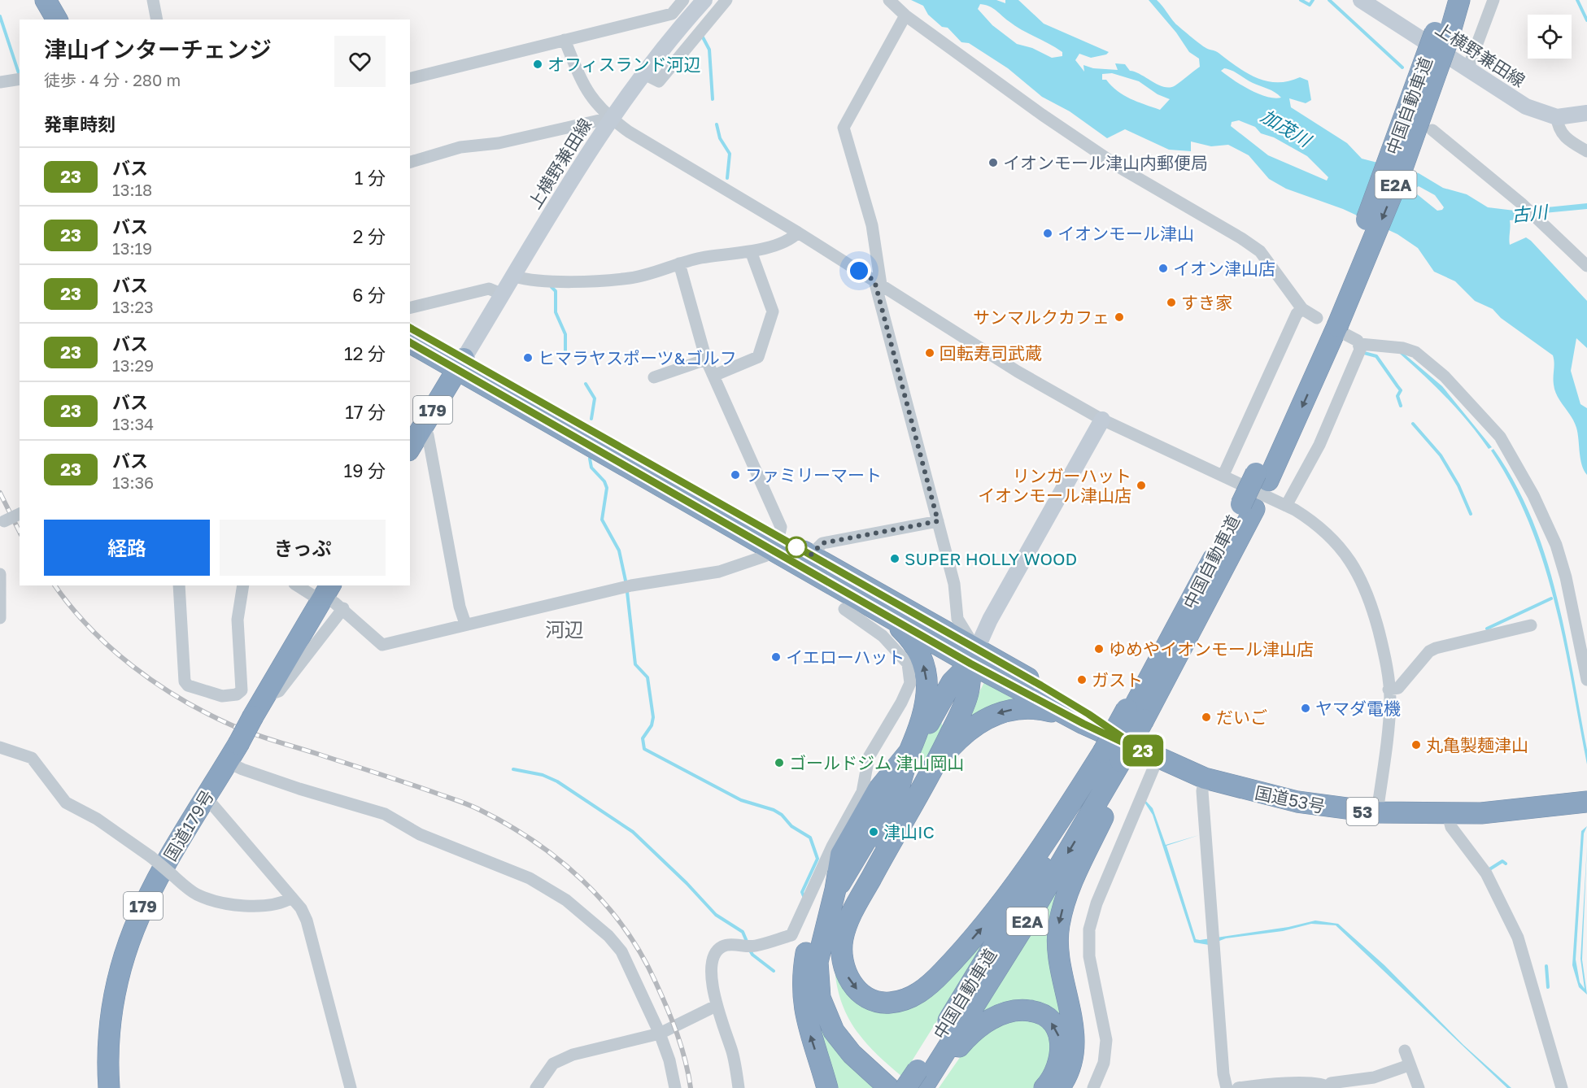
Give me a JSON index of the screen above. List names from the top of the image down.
{
  "streets": {
    "highway": [
      "中国自動車道",
      "E2A",
      "179",
      "国道53号",
      "53",
      "国道179号"
    ],
    "main road": ["上横野兼田線"]
  },
  "crossings": [
    ["上横野兼田線", "179"],
    ["上横野兼田線", "国道53号"],
    ["179", "国道53号"]
  ],
  "districts": ["河辺"],
  "water": ["加茂川", "古川"],
  "places": [
    "オフィスランド河辺",
    "イオンモール津山内郵便局",
    "イオンモール津山",
    "イオン津山店",
    "すき家",
    "サンマルクカフェ",
    "回転寿司武蔵",
    "ヒマラヤスポーツ&ゴルフ",
    "ファミリーマート",
    "リンガーハット イオンモール津山店",
    "SUPER HOLLY WOOD",
    "ゆめやイオンモール津山店",
    "イエローハット",
    "ガスト",
    "ヤマダ電機",
    "だいご",
    "丸亀製麺津山",
    "ゴールドジム 津山岡山",
    "津山IC"
  ],
  "lines": ["bus line 23"],
  "page": {
    "on_map": "23",
    "heading": [
      ["津山インターチェンジ", "徒歩 · 4 分 · 280 m"],
      "発車時刻"
    ],
    "list": [
      {
        "mark": "23",
        "name": "バス",
        "note": "13:18",
        "value": "1 分"
      },
      {
        "mark": "23",
        "name": "バス",
        "note": "13:19",
        "value": "2 分"
      },
      {
        "mark": "23",
        "name": "バス",
        "note": "13:23",
        "value": "6 分"
      },
      {
        "mark": "23",
        "name": "バス",
        "note": "13:29",
        "value": "12 分"
      },
      {
        "mark": "23",
        "name": "バス",
        "note": "13:34",
        "value": "17 分"
      },
      {
        "mark": "23",
        "name": "バス",
        "note": "13:36",
        "value": "19 分"
      }
    ],
    "buttons": ["経路", "きっぷ"]
  }
}
